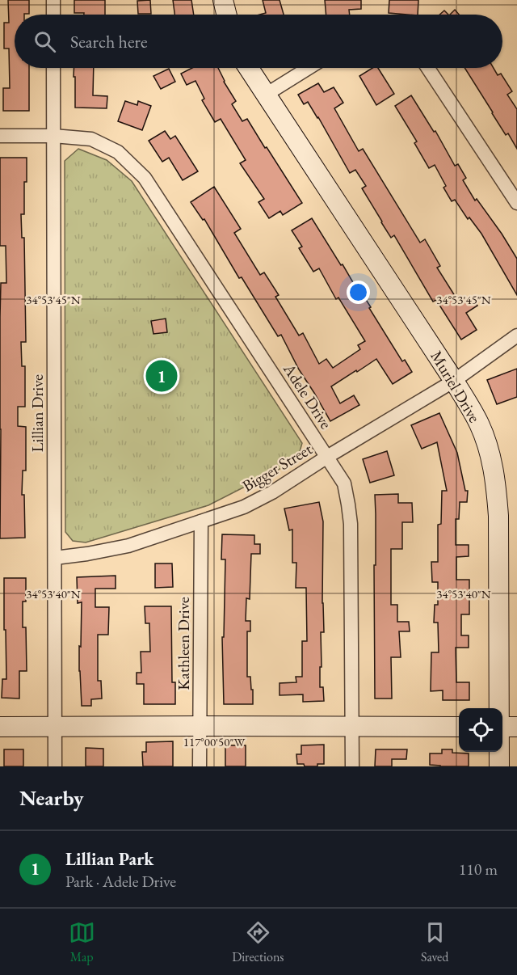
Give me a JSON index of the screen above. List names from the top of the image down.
{
  "streets": {
    "street": [
      "Muriel Drive",
      "Adele Drive",
      "Lillian Drive",
      "Bigger Street",
      "Kathleen Drive"
    ]
  },
  "crossings": [
    ["Muriel Drive", "Bigger Street"],
    ["Adele Drive", "Lillian Drive"],
    ["Adele Drive", "Bigger Street"],
    ["Lillian Drive", "Bigger Street"],
    ["Bigger Street", "Kathleen Drive"]
  ],
  "page": {
    "search": "Search here",
    "pins": "1",
    "heading": "Nearby",
    "list": [
      {
        "mark": "1",
        "name": "Lillian Park",
        "note": "Park · Adele Drive",
        "value": "110 m"
      }
    ],
    "nav": ["Map", "Directions", "Saved"]
  },
  "coordinates": ["34°53'45\"N", "34°53'40\"N", "117°00'50\"W"]
}
